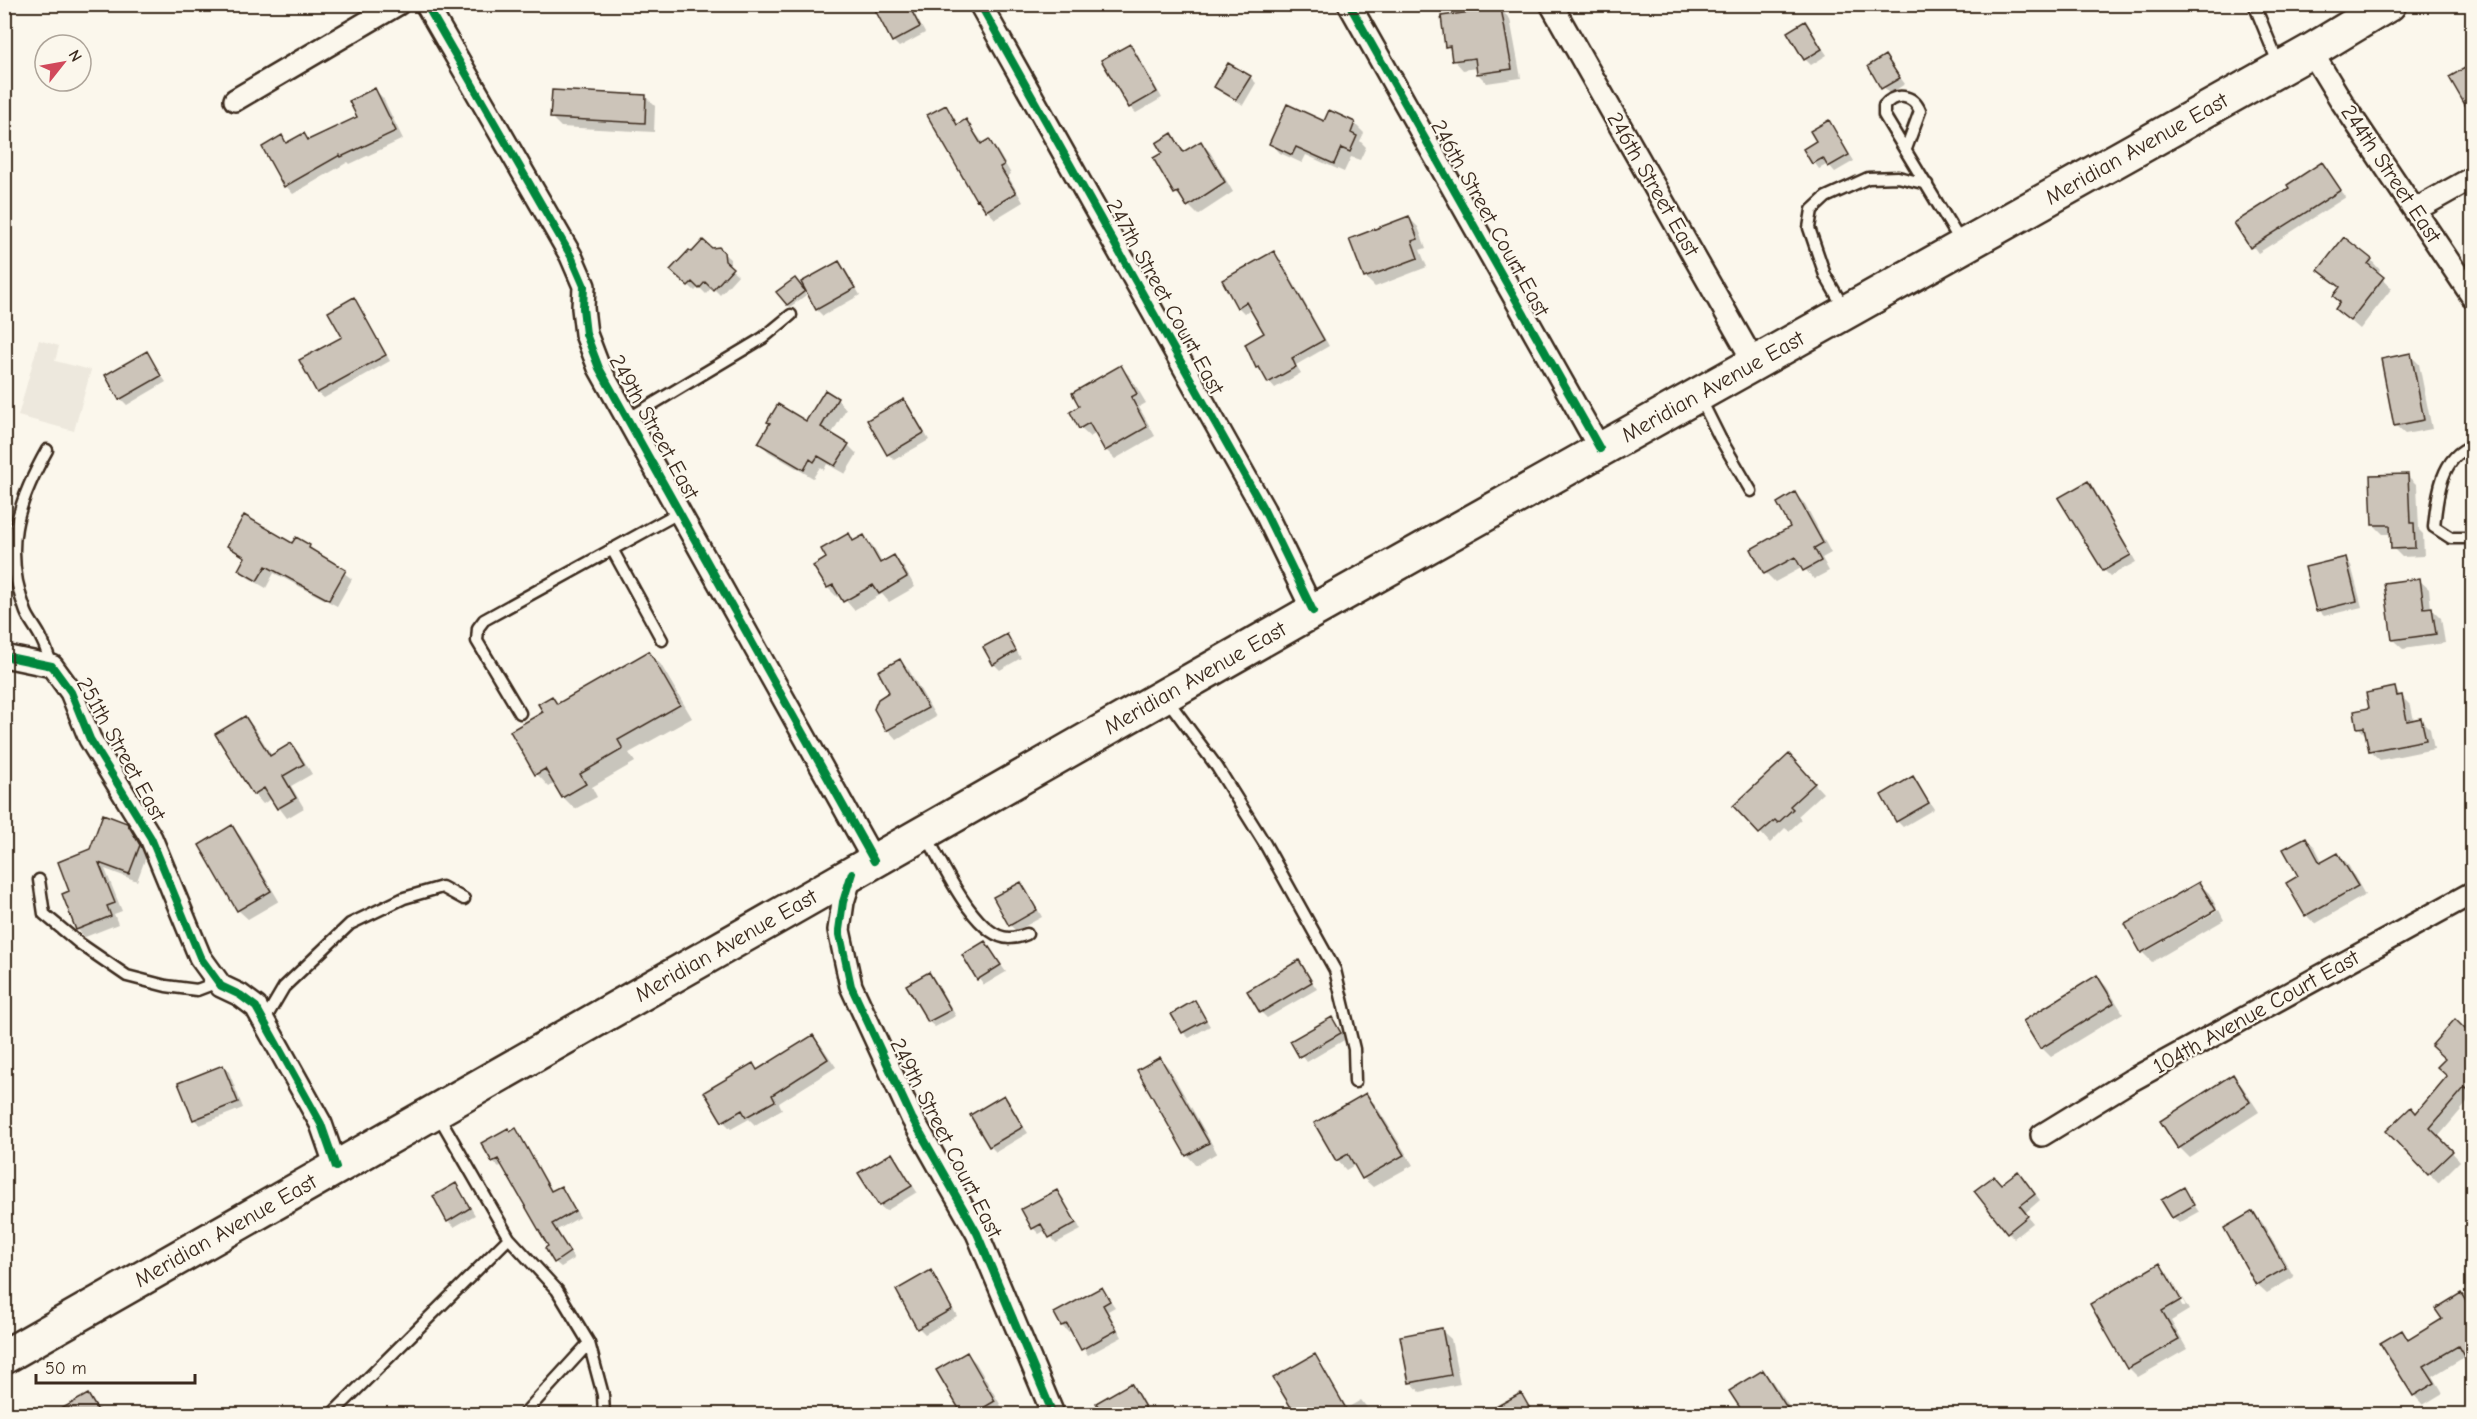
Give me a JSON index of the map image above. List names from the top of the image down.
{
  "streets": {
    "main road": ["Meridian Avenue East"],
    "street": [
      "244th Street East",
      "246th Street East",
      "246th Street Court East",
      "247th Street Court East",
      "249th Street East",
      "251th Street East",
      "104th Avenue Court East",
      "249th Street Court East"
    ]
  },
  "crossings": [
    ["Meridian Avenue East", "244th Street East"],
    ["Meridian Avenue East", "246th Street East"],
    ["Meridian Avenue East", "246th Street Court East"],
    ["Meridian Avenue East", "247th Street Court East"],
    ["Meridian Avenue East", "249th Street East"],
    ["Meridian Avenue East", "251th Street East"],
    ["Meridian Avenue East", "249th Street Court East"],
    ["249th Street East", "249th Street Court East"]
  ],
  "scale_bar": "50 m",
  "north": "top right"
}
